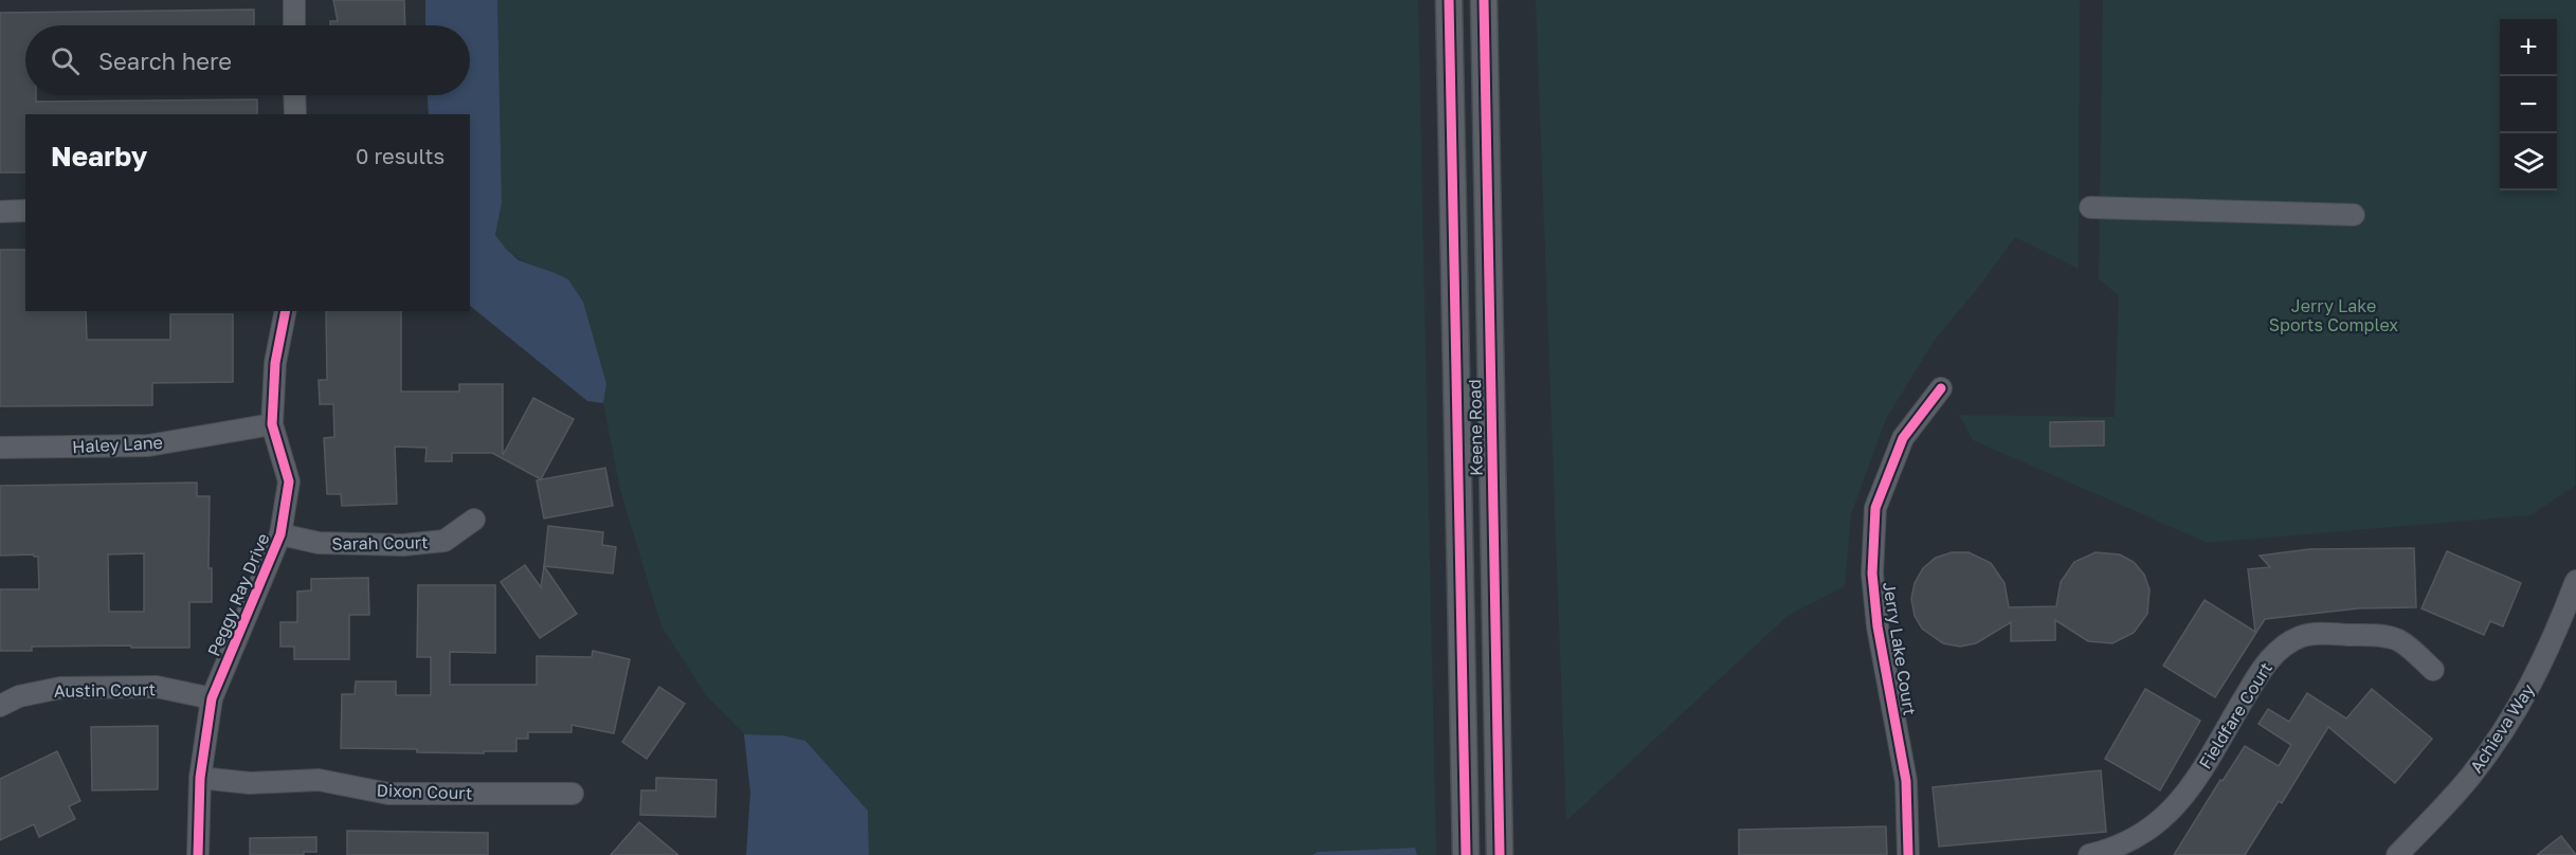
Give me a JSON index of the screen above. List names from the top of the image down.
{
  "streets": {
    "main road": ["Keene Road"],
    "street": [
      "Haley Lane",
      "Sarah Court",
      "Peggy Ray Drive",
      "Jerry Lake Court",
      "Austin Court",
      "Fieldfare Court",
      "Achieva Way",
      "Dixon Court"
    ]
  },
  "crossings": [
    ["Haley Lane", "Peggy Ray Drive"],
    ["Sarah Court", "Peggy Ray Drive"],
    ["Peggy Ray Drive", "Austin Court"],
    ["Peggy Ray Drive", "Dixon Court"]
  ],
  "parks": ["Jerry Lake Sports Complex"],
  "page": {
    "map_buttons": ["+", "−"],
    "search": "Search here",
    "heading": ["Nearby", "0 results"]
  }
}
